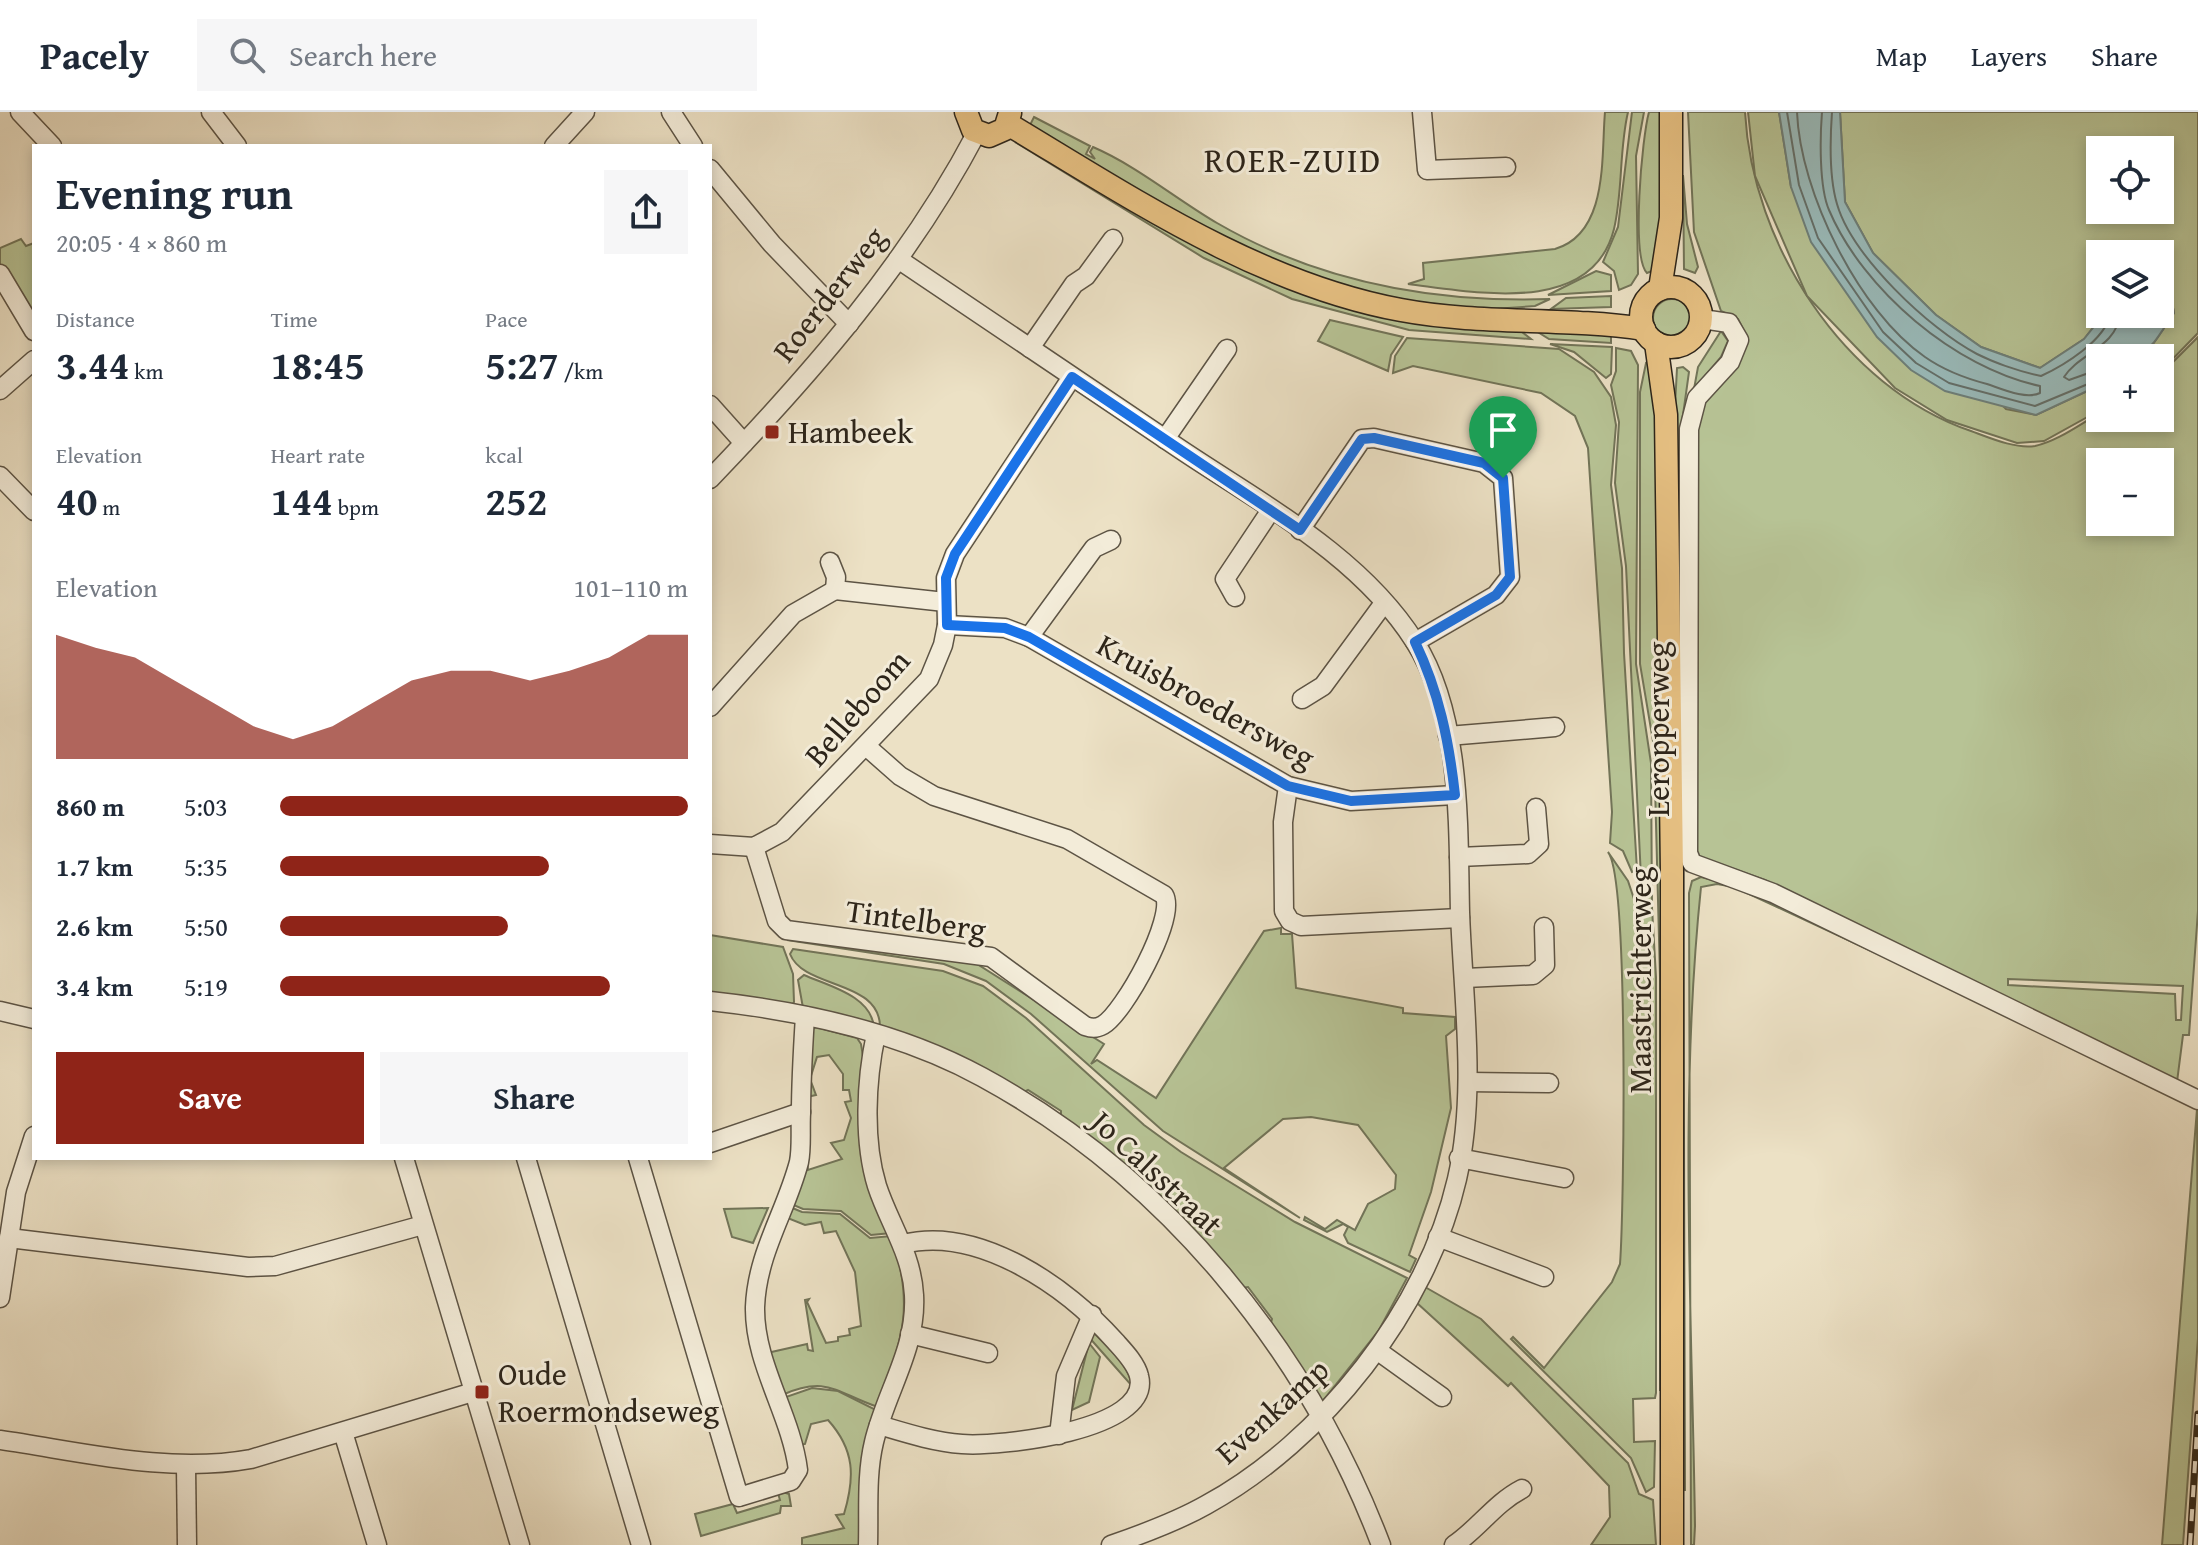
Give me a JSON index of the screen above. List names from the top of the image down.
{
  "streets": {
    "main road": ["Maastrichterweg"],
    "street": [
      "Roerderweg",
      "Kruisbroedersweg",
      "Belleboom",
      "Leropperweg",
      "Tintelberg",
      "Jo Calsstraat",
      "Evenkamp"
    ]
  },
  "crossings": [
    ["Roerderweg", "Evenkamp"],
    ["Kruisbroedersweg", "Belleboom"],
    ["Kruisbroedersweg", "Evenkamp"],
    ["Belleboom", "Tintelberg"],
    ["Belleboom", "Evenkamp"],
    ["Leropperweg", "Maastrichterweg"],
    ["Jo Calsstraat", "Evenkamp"]
  ],
  "districts": ["ROER-ZUID"],
  "places": {
    "transit": ["Hambeek", "Oude Roermondseweg"]
  },
  "page": {
    "header": "Pacely",
    "search": "Search here",
    "nav": ["Map", "Layers", "Share"],
    "map_buttons": ["+", "−"],
    "heading": ["Evening run", "20:05 · 4 × 860 m"],
    "stats": [
      ["Distance", "3.44 km"],
      ["Time", "18:45"],
      ["Pace", "5:27 /km"],
      ["Elevation", "40 m"],
      ["Heart rate", "144 bpm"],
      ["kcal", "252"]
    ],
    "chart": ["Elevation", "101–110 m"],
    "list": [
      {
        "name": "860 m",
        "note": "5:03"
      },
      {
        "name": "1.7 km",
        "note": "5:35"
      },
      {
        "name": "2.6 km",
        "note": "5:50"
      },
      {
        "name": "3.4 km",
        "note": "5:19"
      }
    ],
    "buttons": ["Save", "Share"]
  }
}
